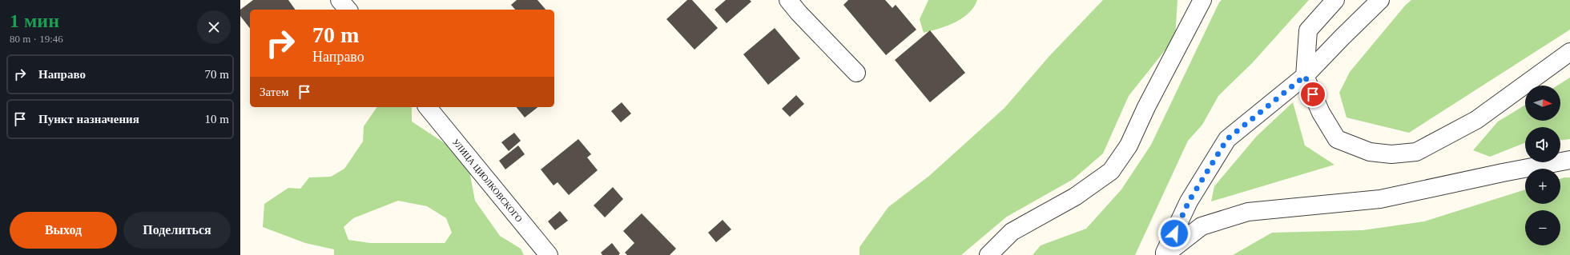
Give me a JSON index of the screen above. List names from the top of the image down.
{
  "streets": {
    "street": ["УЛИЦА ЦИОЛКОВСКОГО"]
  },
  "north": "right",
  "page": {
    "heading": ["1 мин", "80 m · 19:46"],
    "turn": ["70 m", "Направо"],
    "list": [
      {
        "name": "Направо",
        "value": "70 m"
      },
      {
        "name": "Пункт назначения",
        "value": "10 m"
      }
    ],
    "then": "Затем",
    "map_buttons": ["+", "−"],
    "buttons": ["Выход", "Поделиться"]
  }
}
